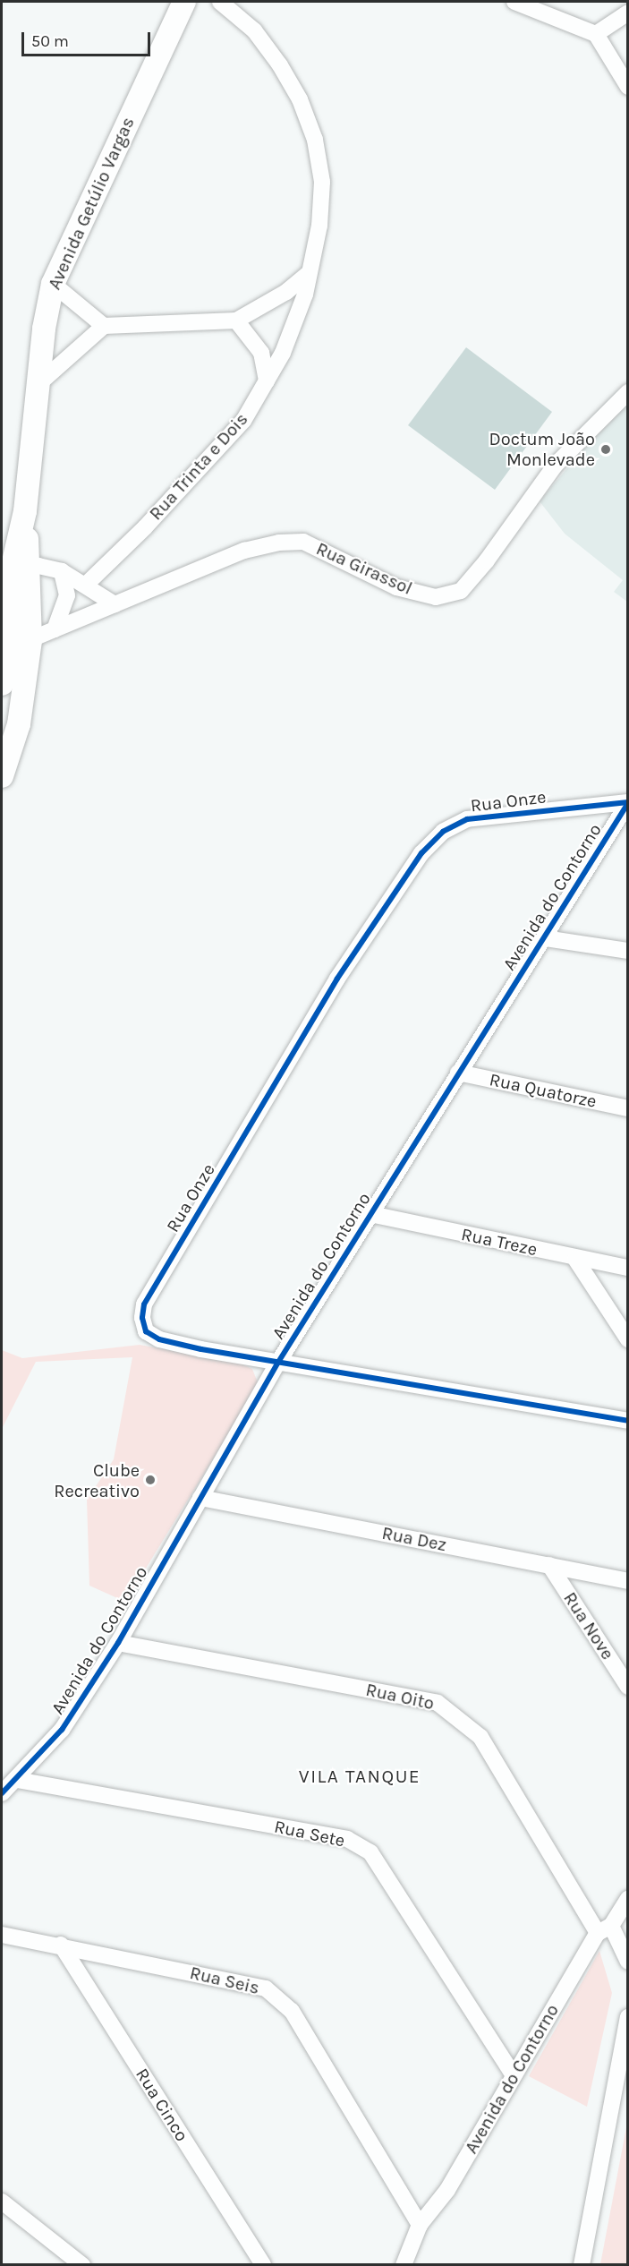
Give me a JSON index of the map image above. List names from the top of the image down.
{
  "streets": {
    "main road": ["Avenida Getúlio Vargas"],
    "street": [
      "Rua Trinta e Dois",
      "Rua Girassol",
      "Rua Onze",
      "Avenida do Contorno",
      "Rua Quatorze",
      "Rua Treze",
      "Rua Dez",
      "Rua Nove",
      "Rua Oito",
      "Rua Sete",
      "Rua Seis",
      "Rua Cinco"
    ]
  },
  "crossings": [
    ["Avenida Getúlio Vargas", "Rua Girassol"],
    ["Rua Onze", "Avenida do Contorno"],
    ["Avenida do Contorno", "Rua Quatorze"],
    ["Avenida do Contorno", "Rua Treze"],
    ["Avenida do Contorno", "Rua Dez"],
    ["Avenida do Contorno", "Rua Oito"],
    ["Avenida do Contorno", "Rua Sete"],
    ["Avenida do Contorno", "Rua Seis"],
    ["Rua Dez", "Rua Nove"],
    ["Rua Seis", "Rua Cinco"]
  ],
  "districts": ["VILA TANQUE"],
  "places": ["Doctum João Monlevade", "Clube Recreativo"],
  "scale_bar": "50 m"
}
